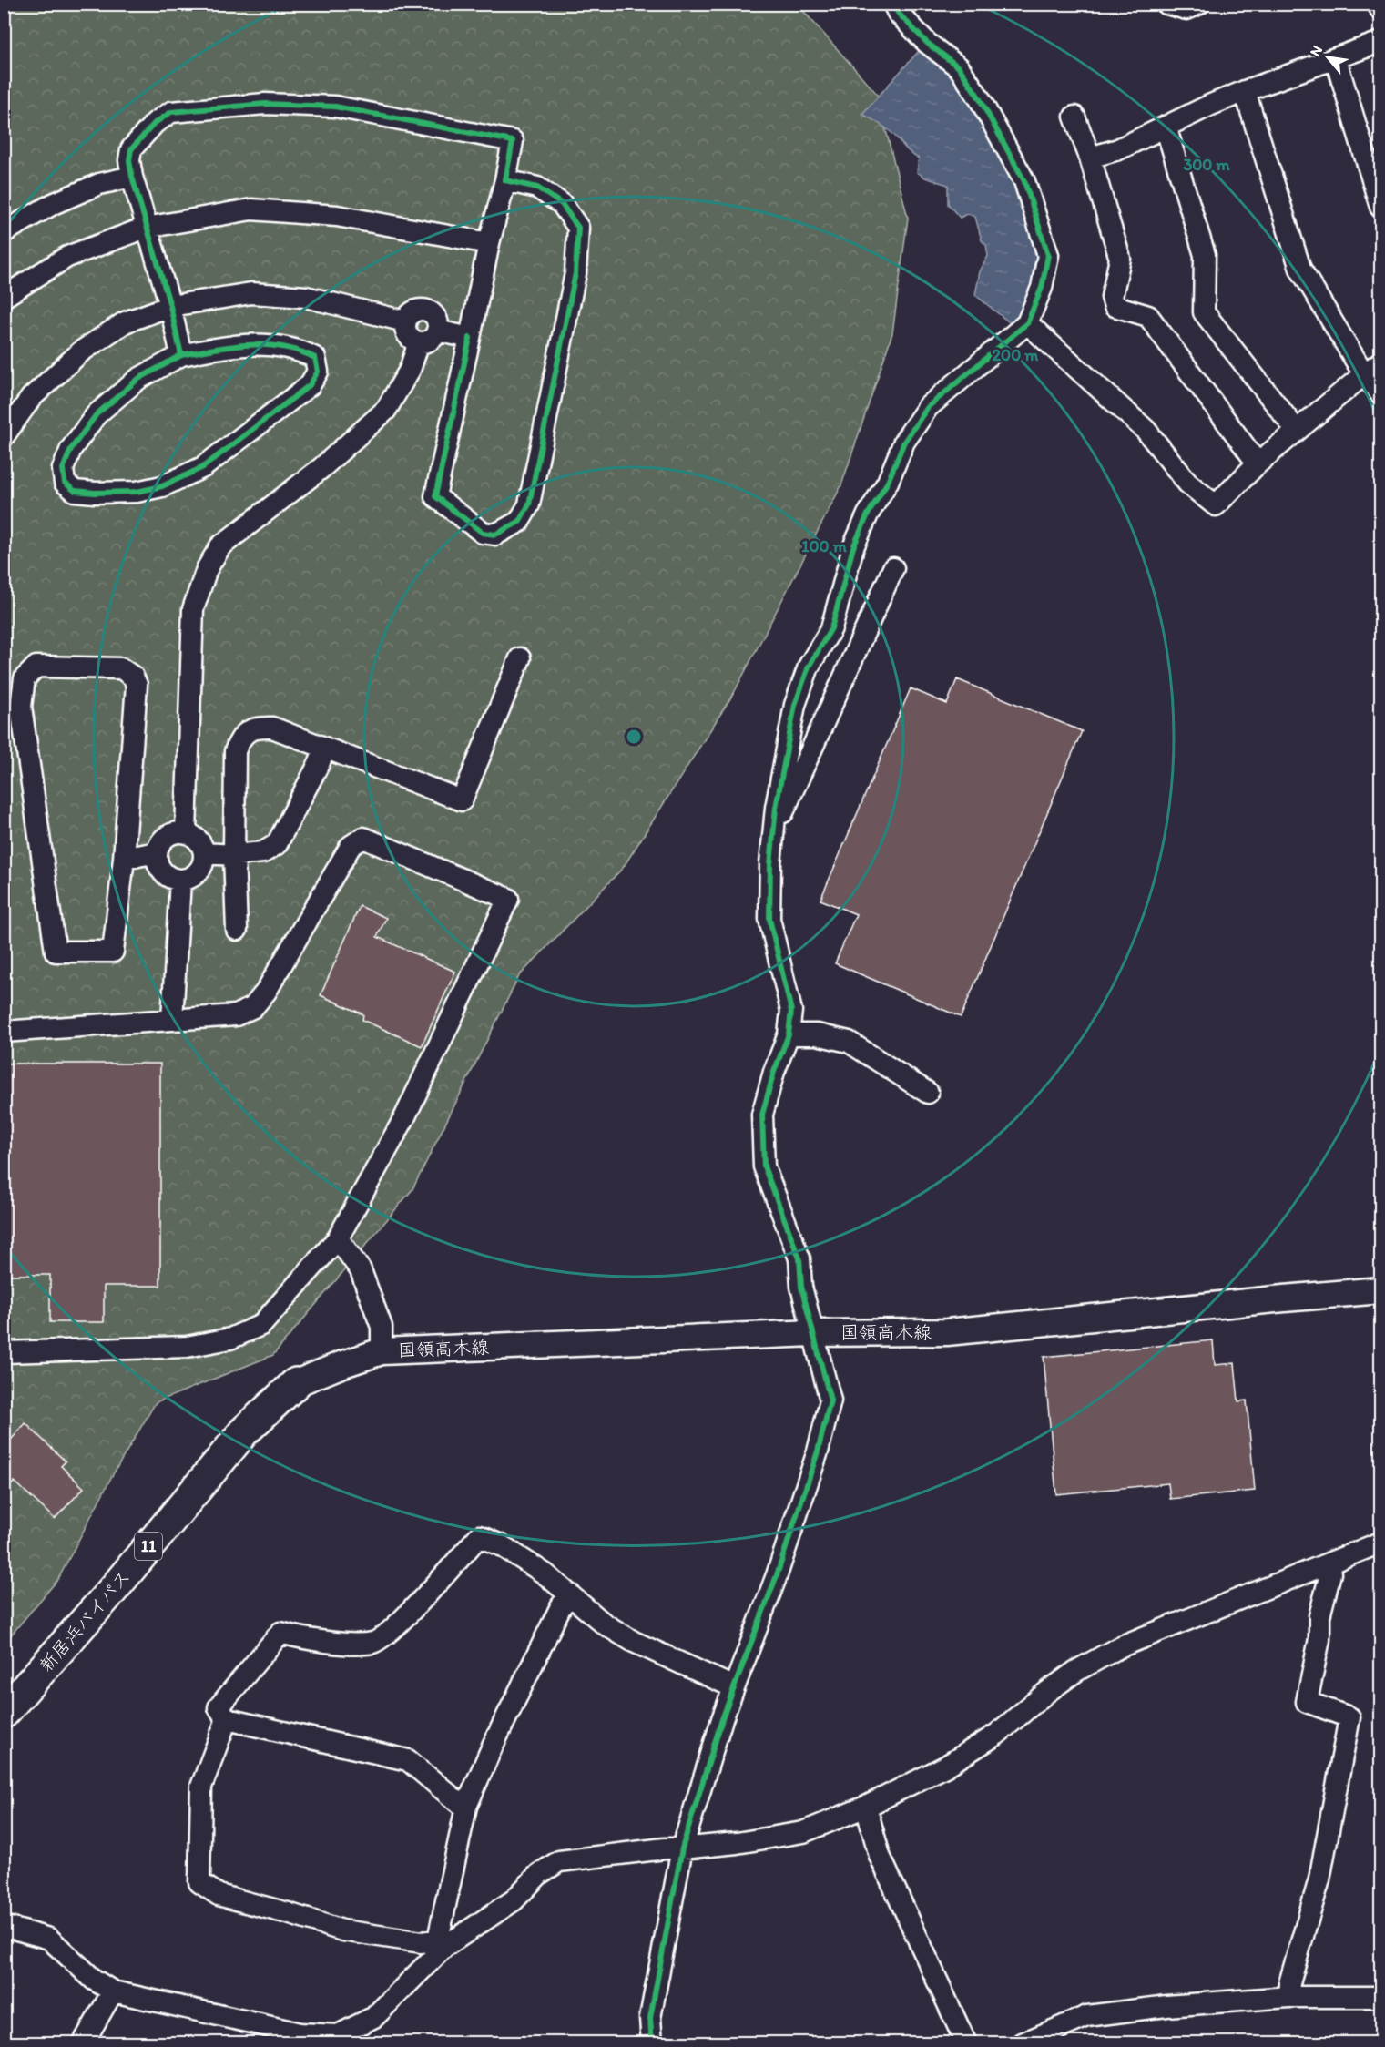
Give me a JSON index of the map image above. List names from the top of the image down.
{
  "streets": {
    "highway": ["11", "新居浜バイパス"],
    "main road": ["国領高木線"]
  },
  "crossings": [
    ["国領高木線", "新居浜バイパス"]
  ],
  "north": "top left",
  "rings": ["300 m", "200 m", "100 m"]
}
